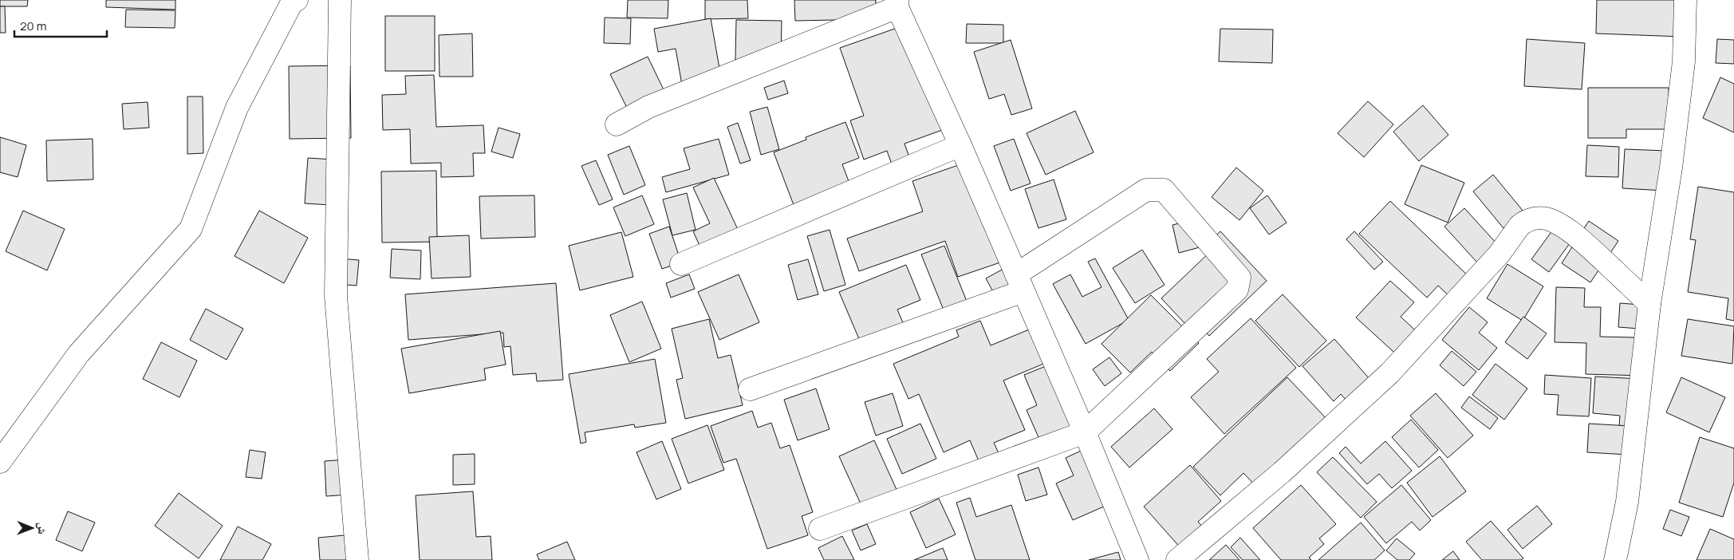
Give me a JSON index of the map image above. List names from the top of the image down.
{
  "scale_bar": "20 m",
  "north": "right"
}
